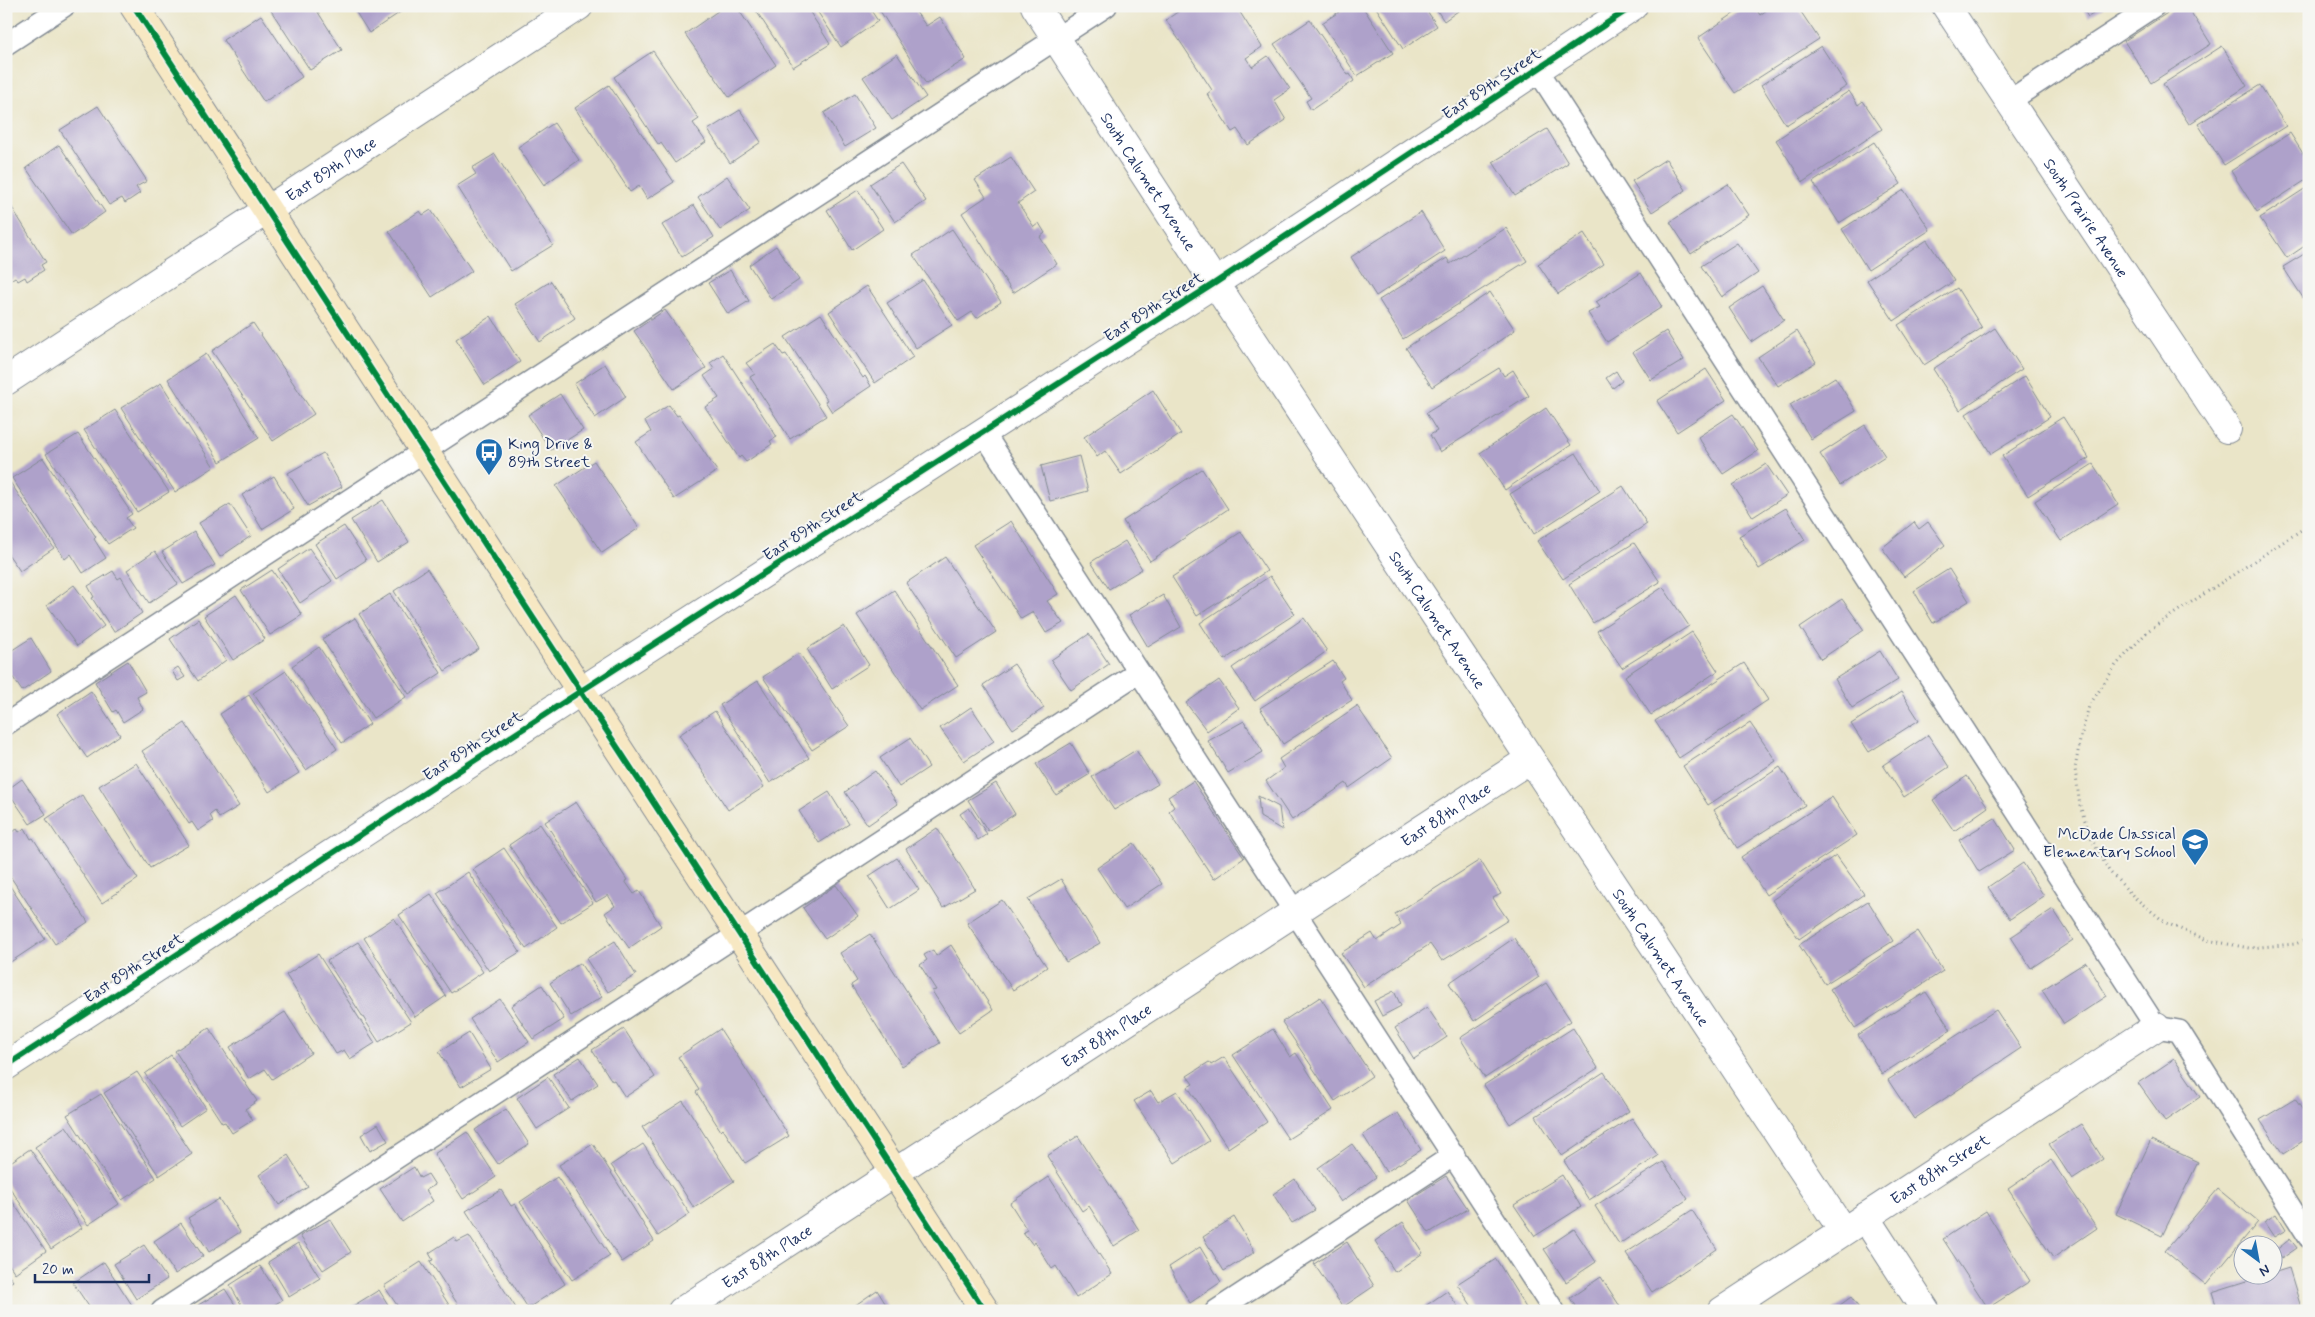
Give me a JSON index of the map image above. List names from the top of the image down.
{
  "streets": {
    "street": [
      "East 89th Street",
      "East 89th Place",
      "South Calumet Avenue",
      "South Prairie Avenue",
      "East 88th Place",
      "East 88th Street"
    ]
  },
  "crossings": [
    ["East 89th Street", "South Calumet Avenue"],
    ["South Calumet Avenue", "East 88th Place"],
    ["South Calumet Avenue", "East 88th Street"]
  ],
  "places": {
    "bus stop": ["King Drive & 89th Street"],
    "school or university": ["McDade Classical Elementary School"]
  },
  "scale_bar": "20 m",
  "north": "bottom right"
}
